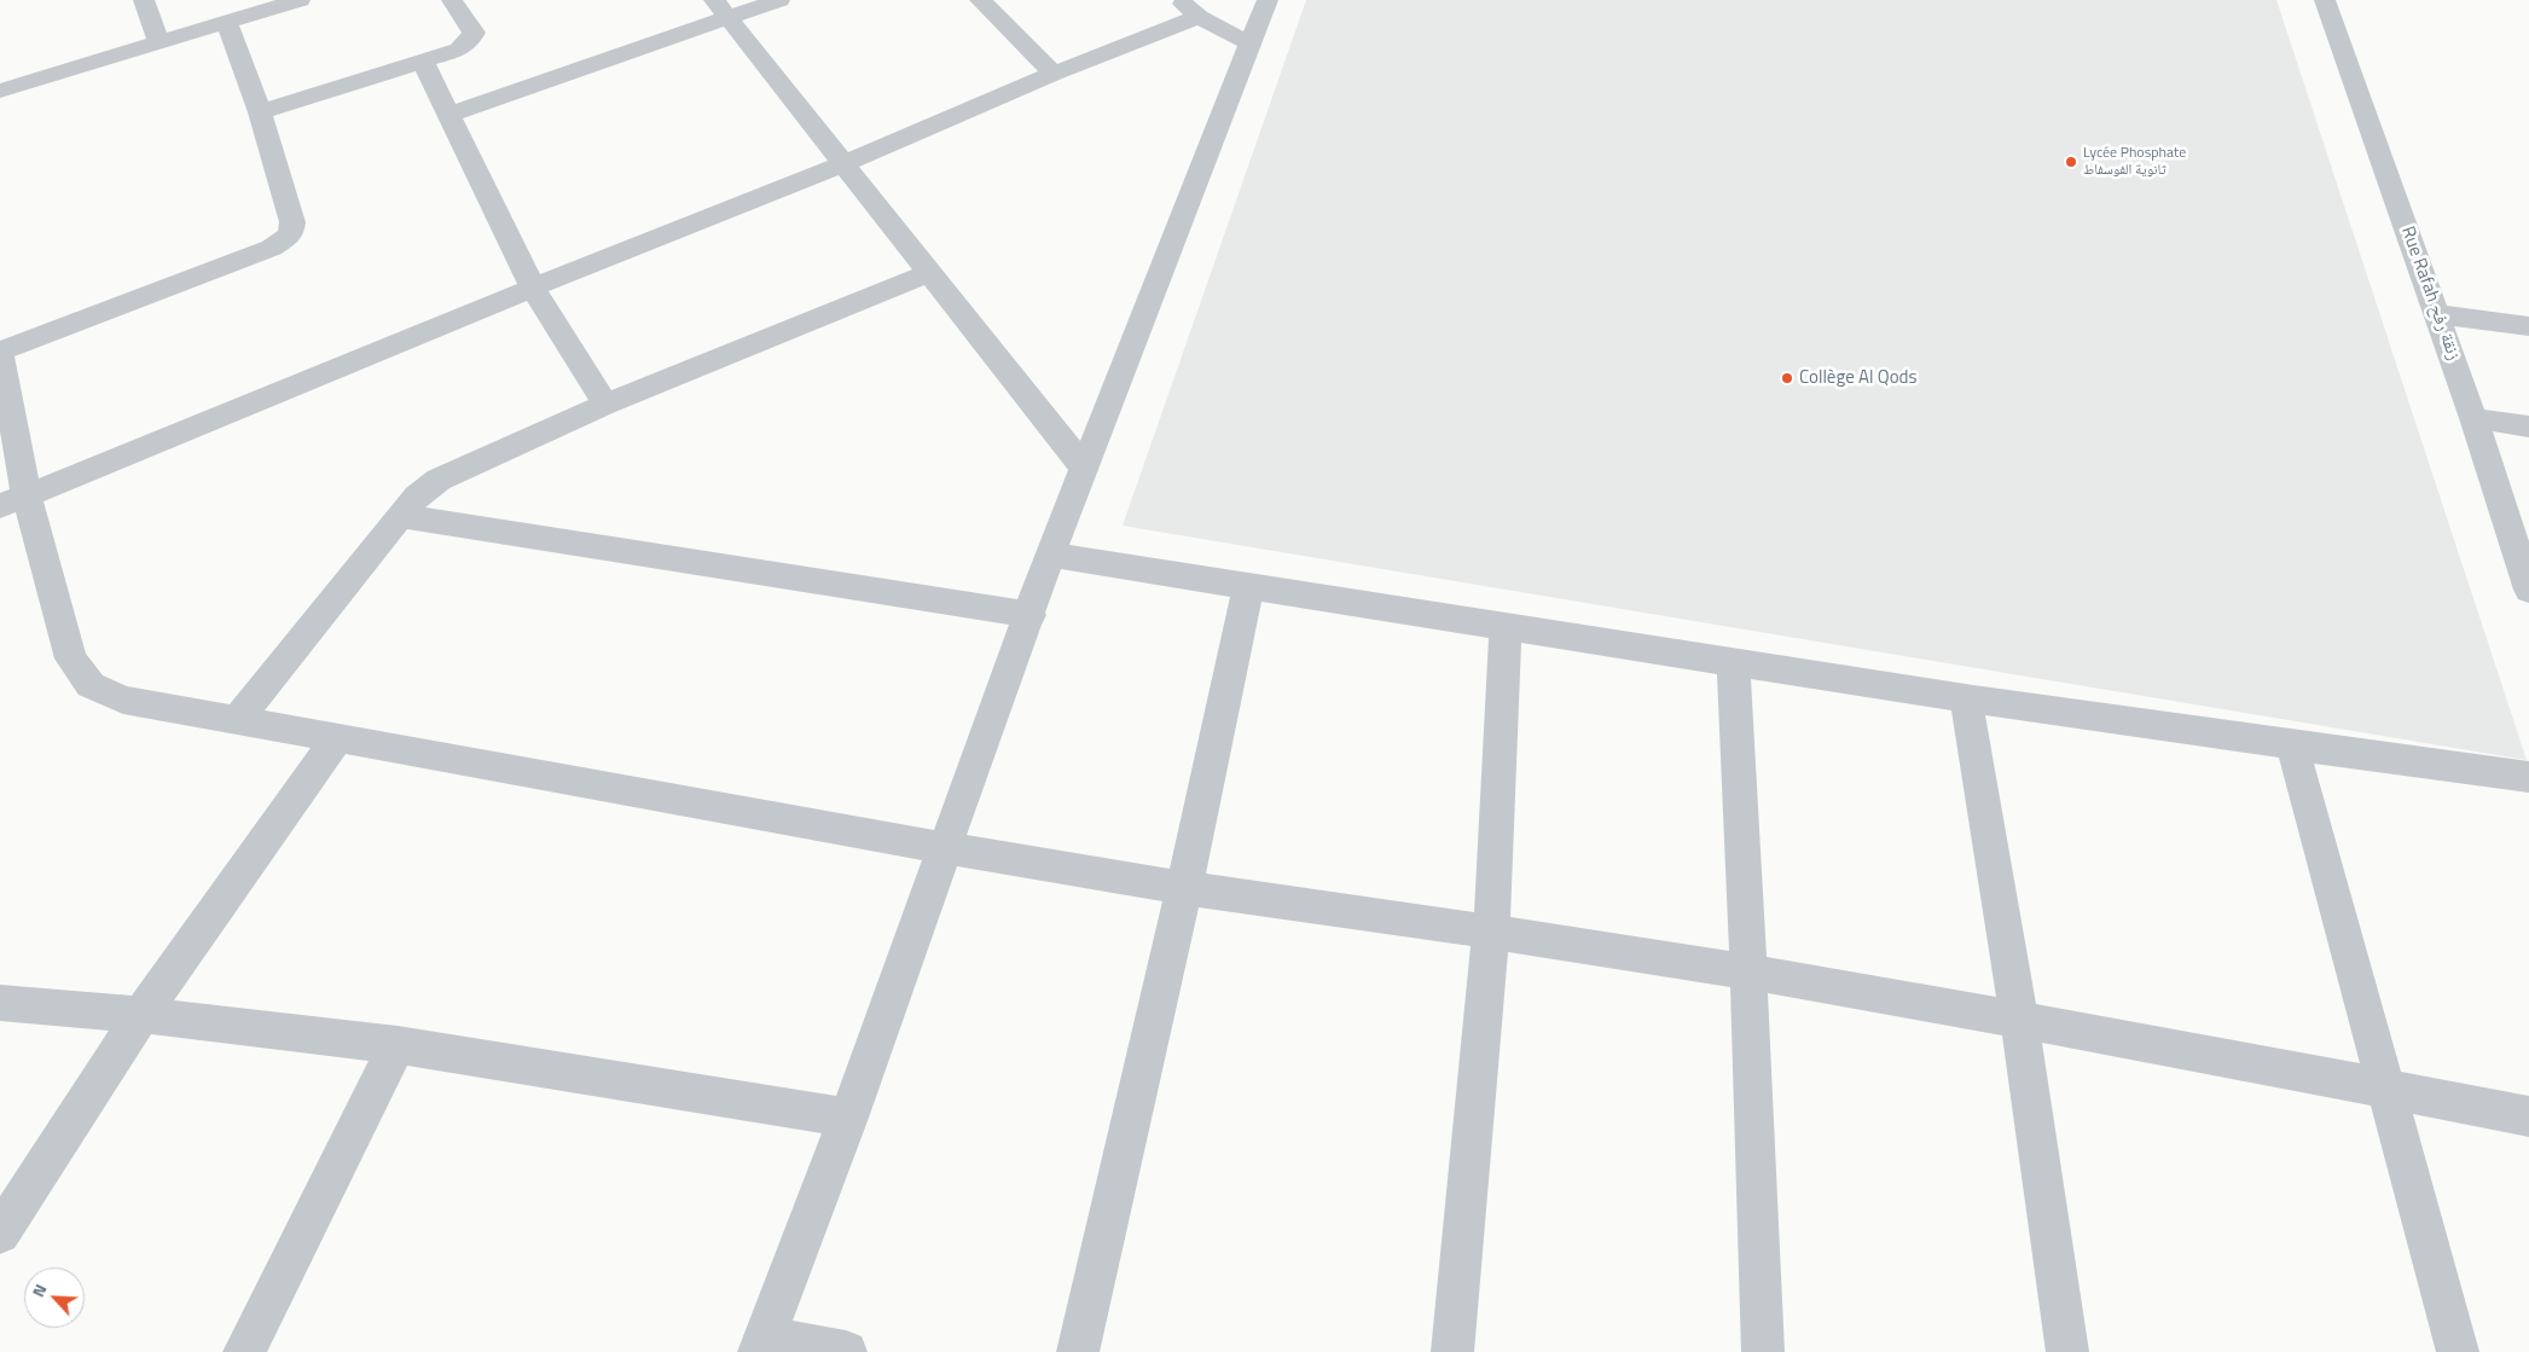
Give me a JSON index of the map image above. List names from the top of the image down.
{
  "streets": {
    "street": ["Rue Rafah زنقة رفح"]
  },
  "places": ["Lycée Phosphate ثانوية الفوسفاط", "Collège Al Qods"],
  "north": "top left"
}
